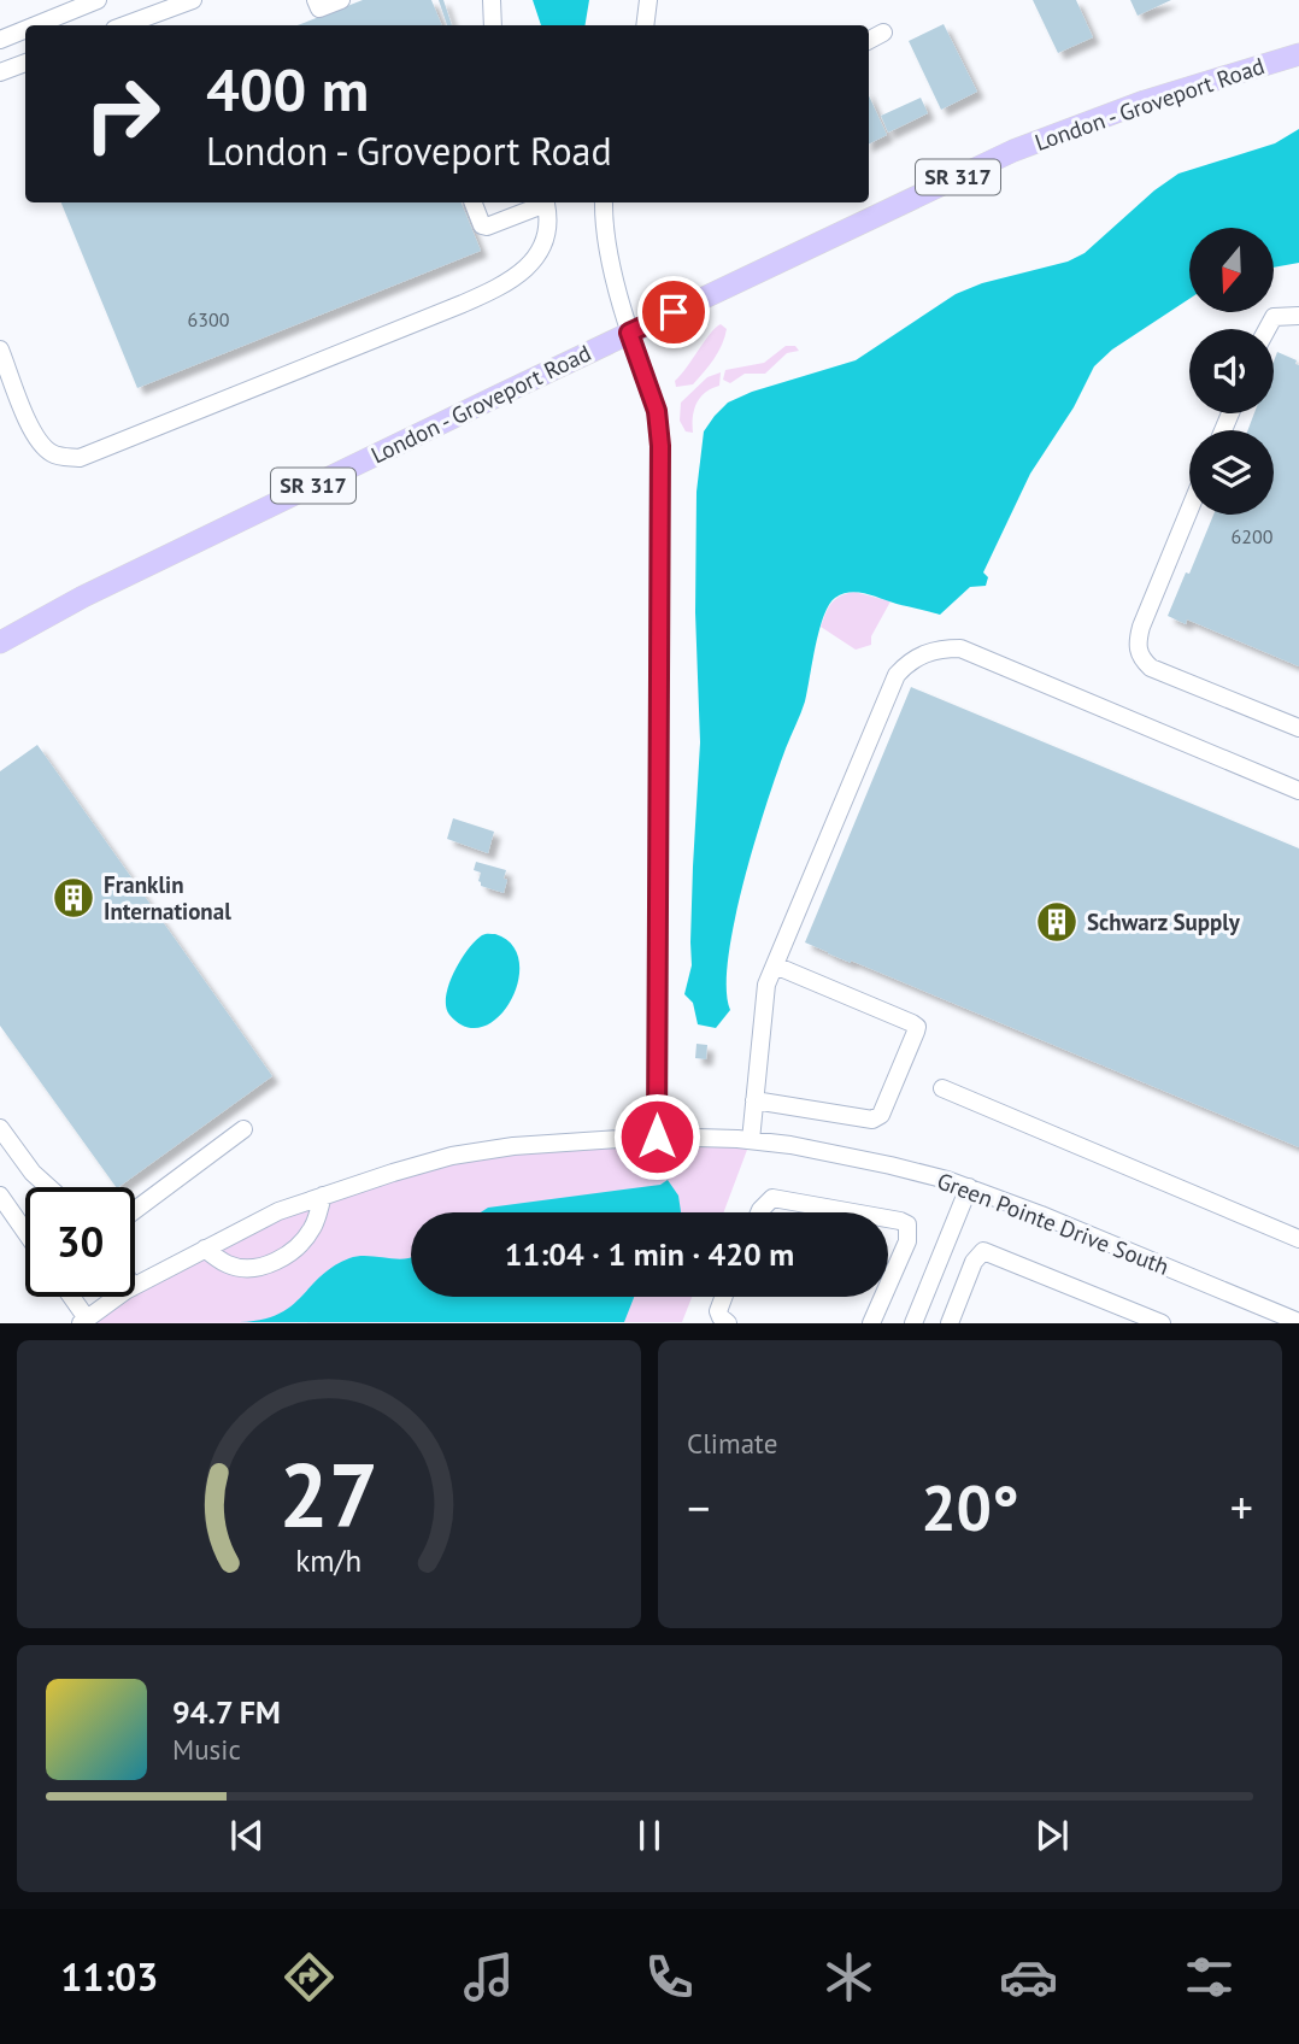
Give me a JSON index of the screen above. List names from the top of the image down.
{
  "streets": {
    "main road": ["London - Groveport Road", "SR 317"],
    "street": ["Green Pointe Drive South"]
  },
  "places": {
    "building": ["Franklin International", "Schwarz Supply"]
  },
  "house_numbers": ["6300", "6200"],
  "north": "bottom",
  "page": {
    "turn": ["400 m", "London - Groveport Road"],
    "limit": "30",
    "trip": "11:04 · 1 min · 420 m",
    "tile": "Climate",
    "heat": ["−", "20°", "+"],
    "song": ["94.7 FM", "Music"],
    "tabs": "11:03",
    "gauge": ["27", "km/h"]
  }
}
